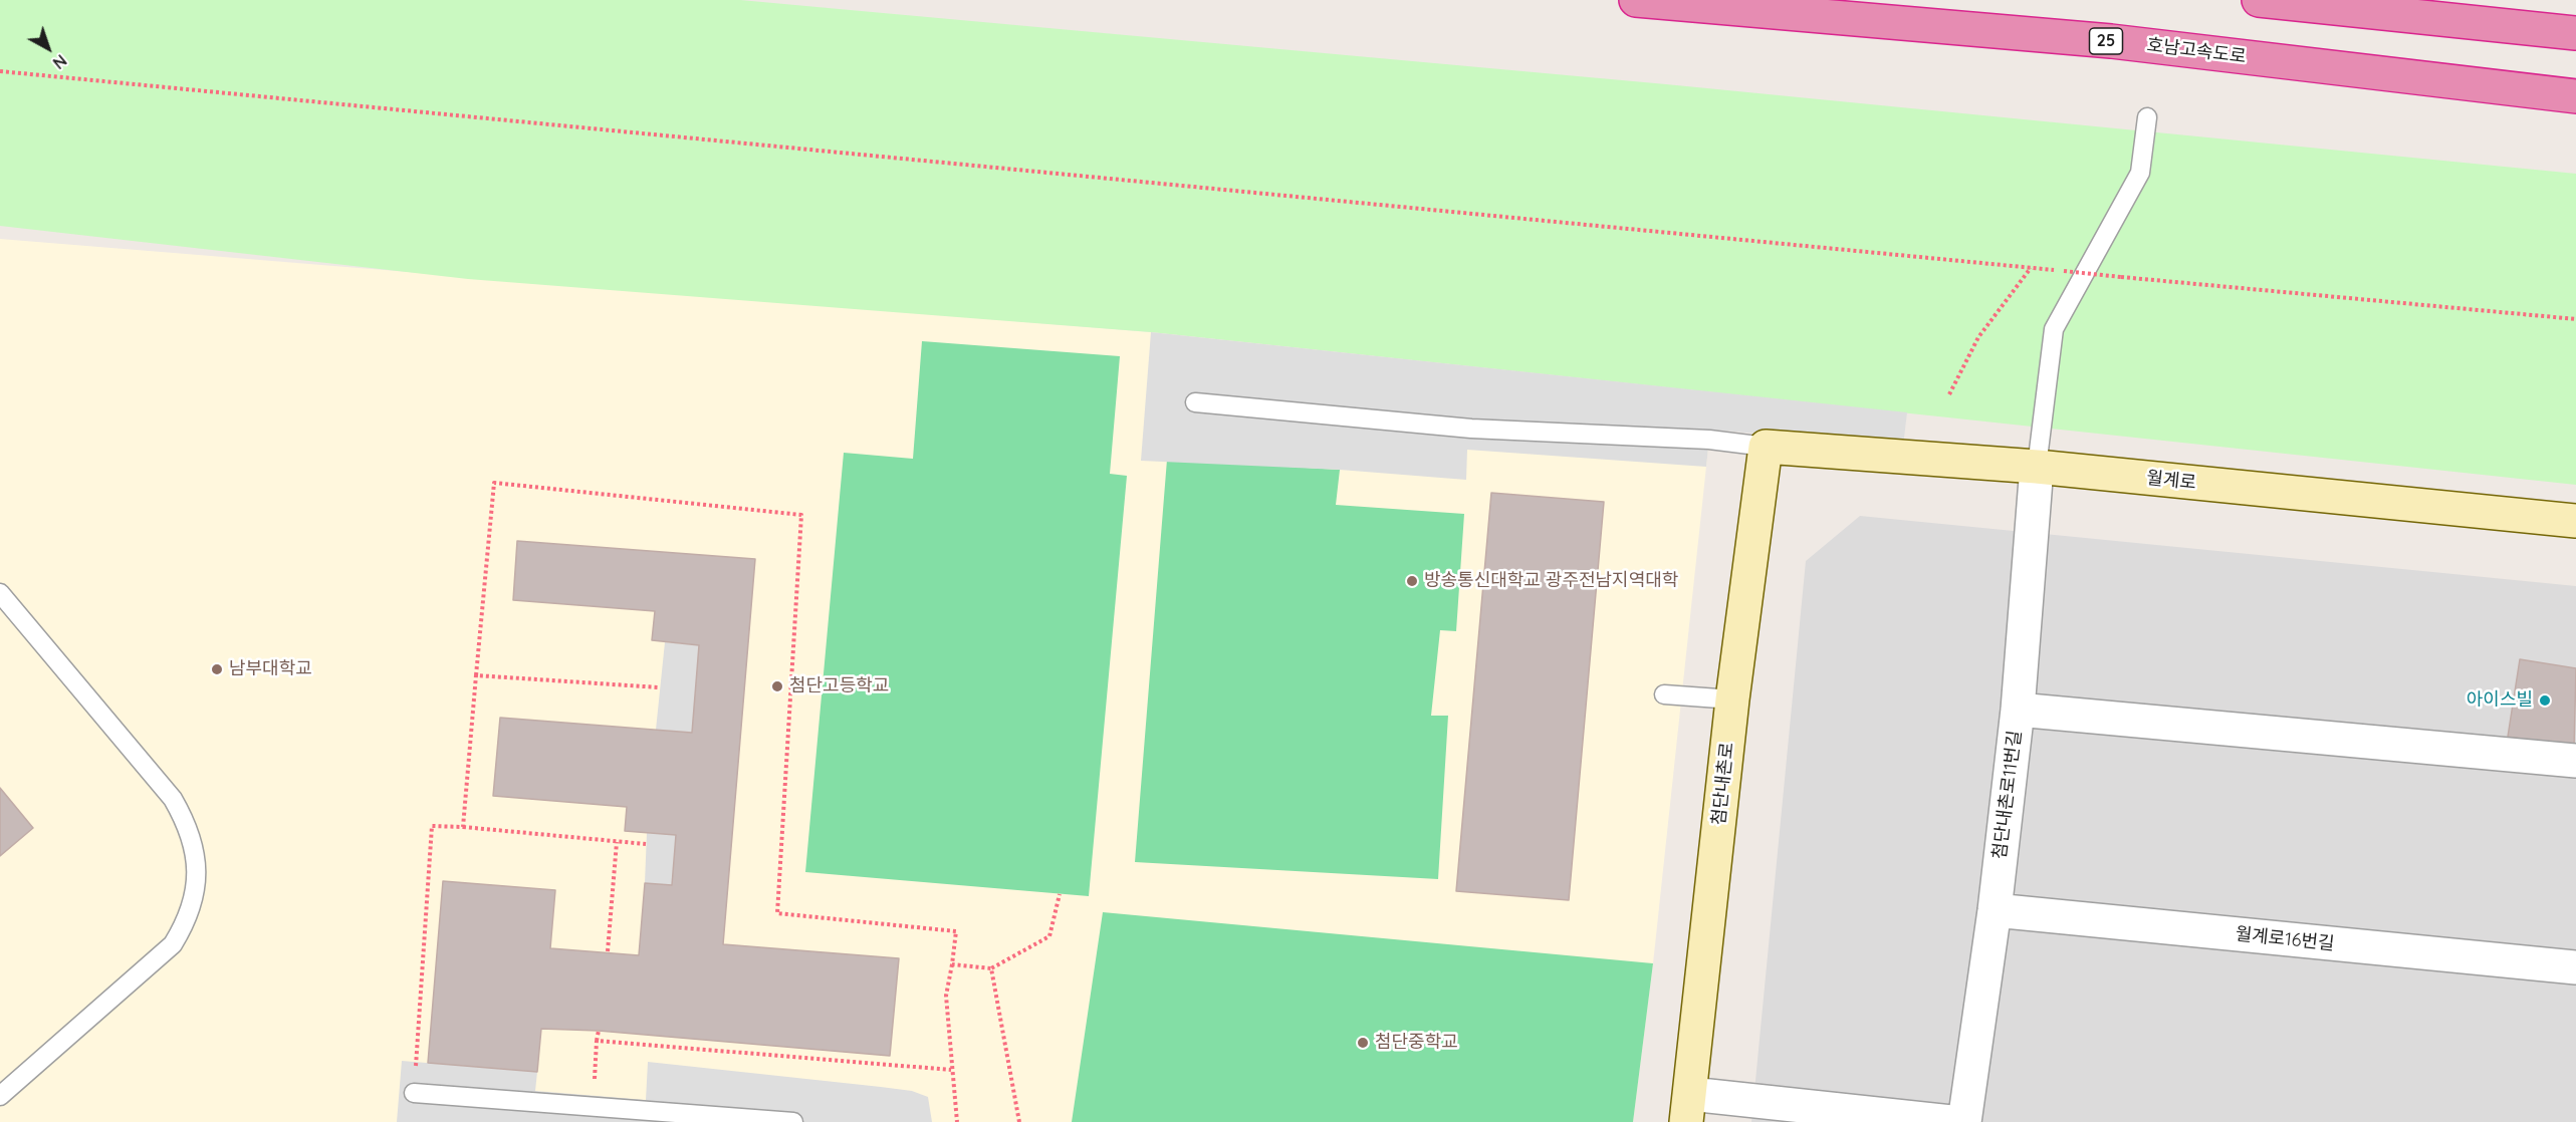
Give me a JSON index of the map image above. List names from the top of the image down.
{
  "streets": {
    "highway": ["25", "호남고속도로"],
    "street": [
      "월계로",
      "첨단내촌로",
      "첨단내촌로11번길",
      "월계로16번길"
    ]
  },
  "crossings": [
    ["월계로", "첨단내촌로"],
    ["월계로", "첨단내촌로11번길"],
    ["첨단내촌로11번길", "월계로16번길"]
  ],
  "places": [
    "방송통신대학교 광주전남지역대학",
    "남부대학교",
    "첨단고등학교",
    "아이스빌",
    "첨단중학교"
  ],
  "north": "bottom right"
}
